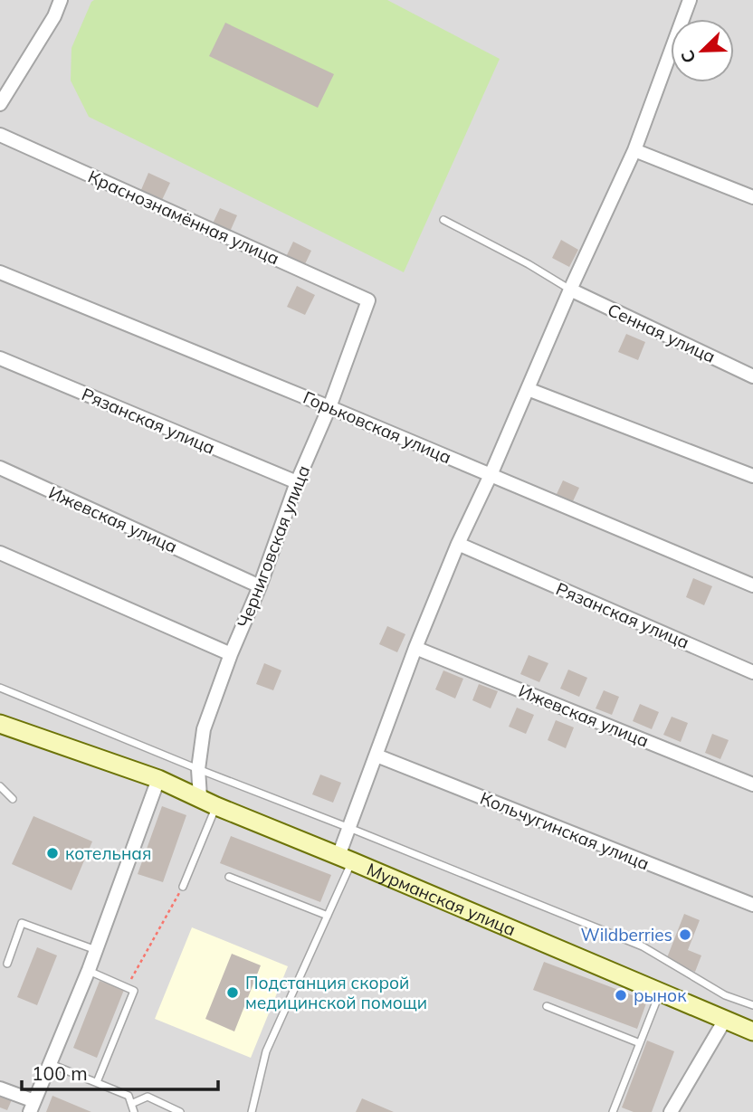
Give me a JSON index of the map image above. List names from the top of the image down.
{
  "streets": {
    "main road": ["Мурманская улица"],
    "street": [
      "Краснознамённая улица",
      "Сенная улица",
      "Рязанская улица",
      "Горьковская улица",
      "Ижевская улица",
      "Черниговская улица",
      "Кольчугинская улица"
    ]
  },
  "crossings": [
    ["Краснознамённая улица", "Черниговская улица"],
    ["Рязанская улица", "Черниговская улица"],
    ["Горьковская улица", "Черниговская улица"],
    ["Ижевская улица", "Черниговская улица"],
    ["Черниговская улица", "Мурманская улица"]
  ],
  "places": [
    "котельная",
    "Wildberries",
    "Подстанция скорой медицинской помощи",
    "рынок"
  ],
  "scale_bar": "100 m",
  "north": "bottom left"
}
